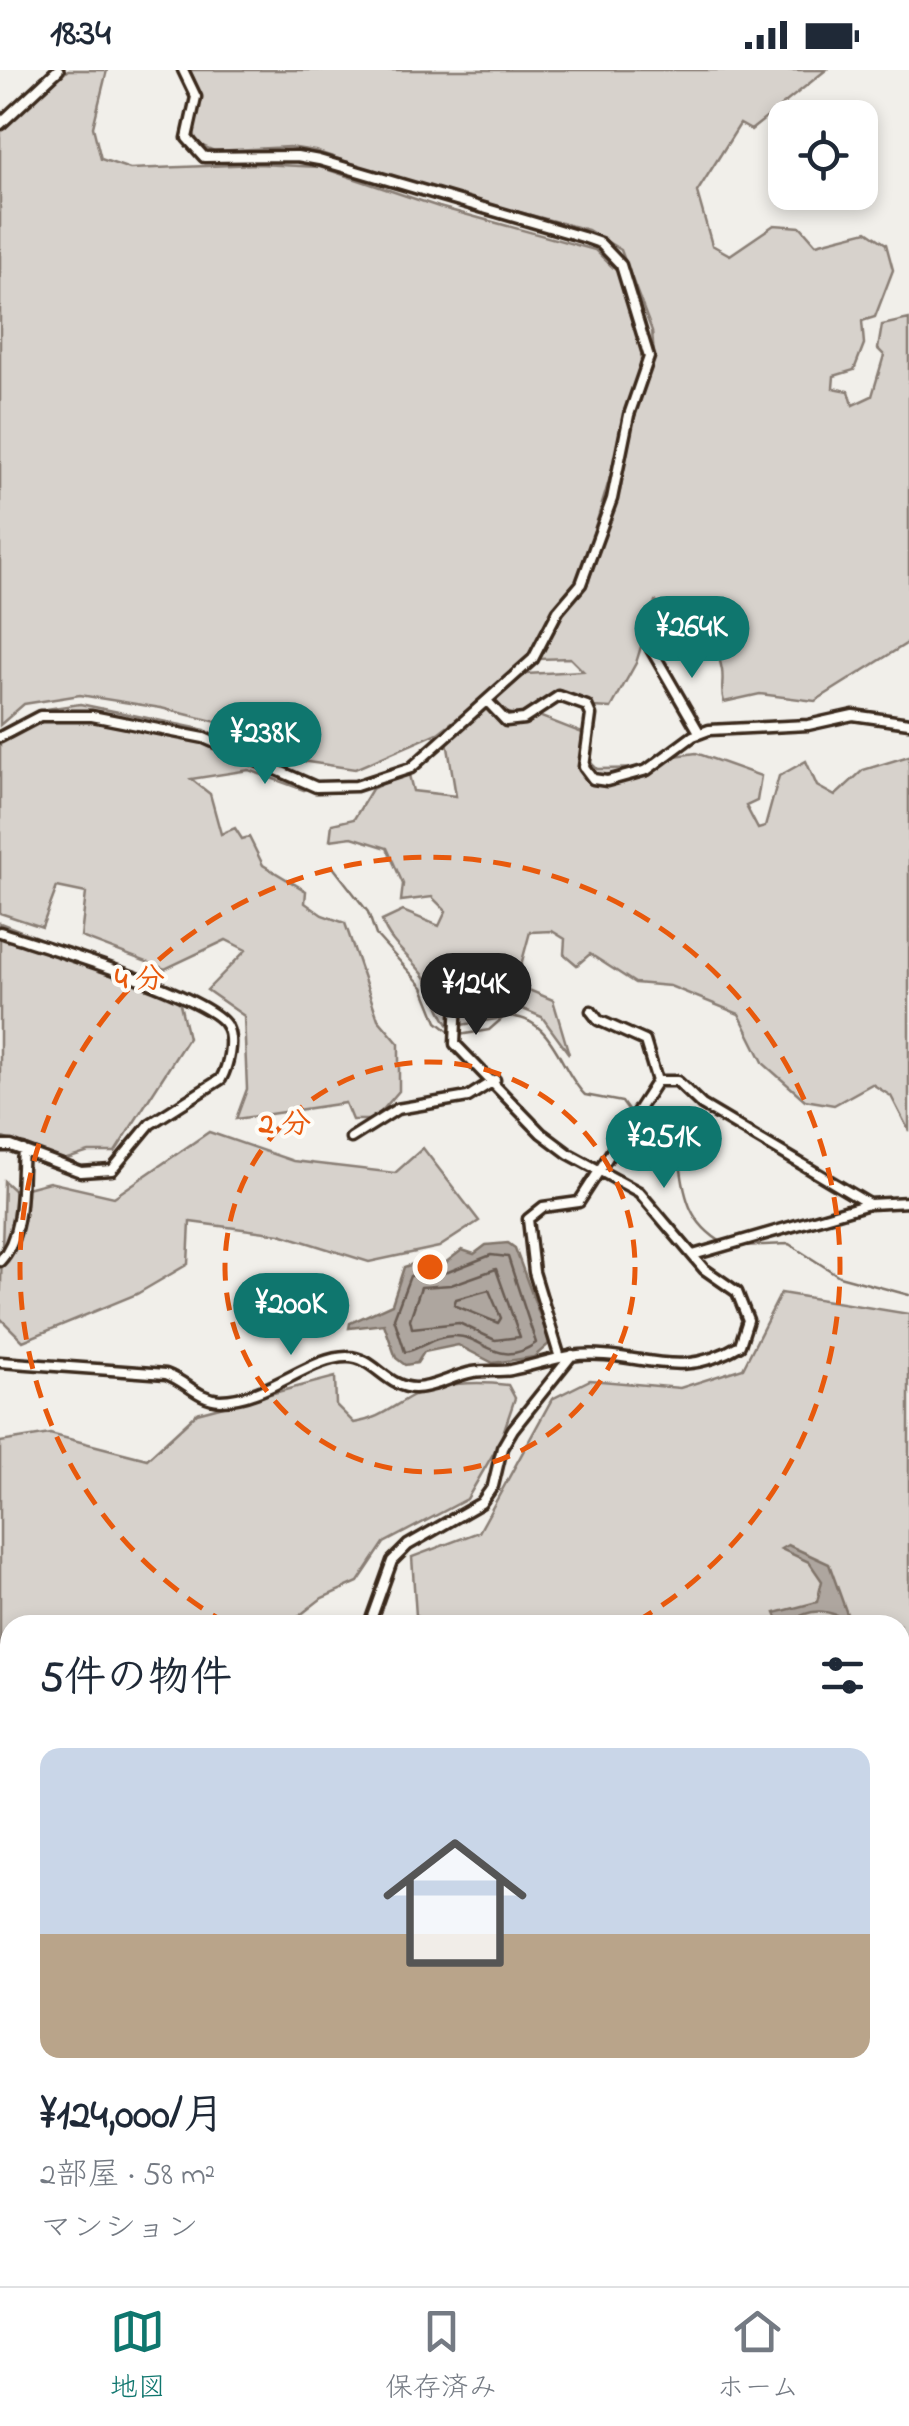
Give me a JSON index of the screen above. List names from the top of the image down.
{
  "page": {
    "status": "18:34",
    "price": [
      "¥264K",
      "¥238K",
      "¥124K",
      "¥251K",
      "¥200K"
    ],
    "heading": "5件の物件",
    "list": [
      {
        "name": "¥124,000/月",
        "note": "2部屋 · 58 m² · マンション"
      }
    ],
    "tabs": ["地図", "保存済み", "ホーム"]
  },
  "rings": ["4 分", "2 分"]
}
